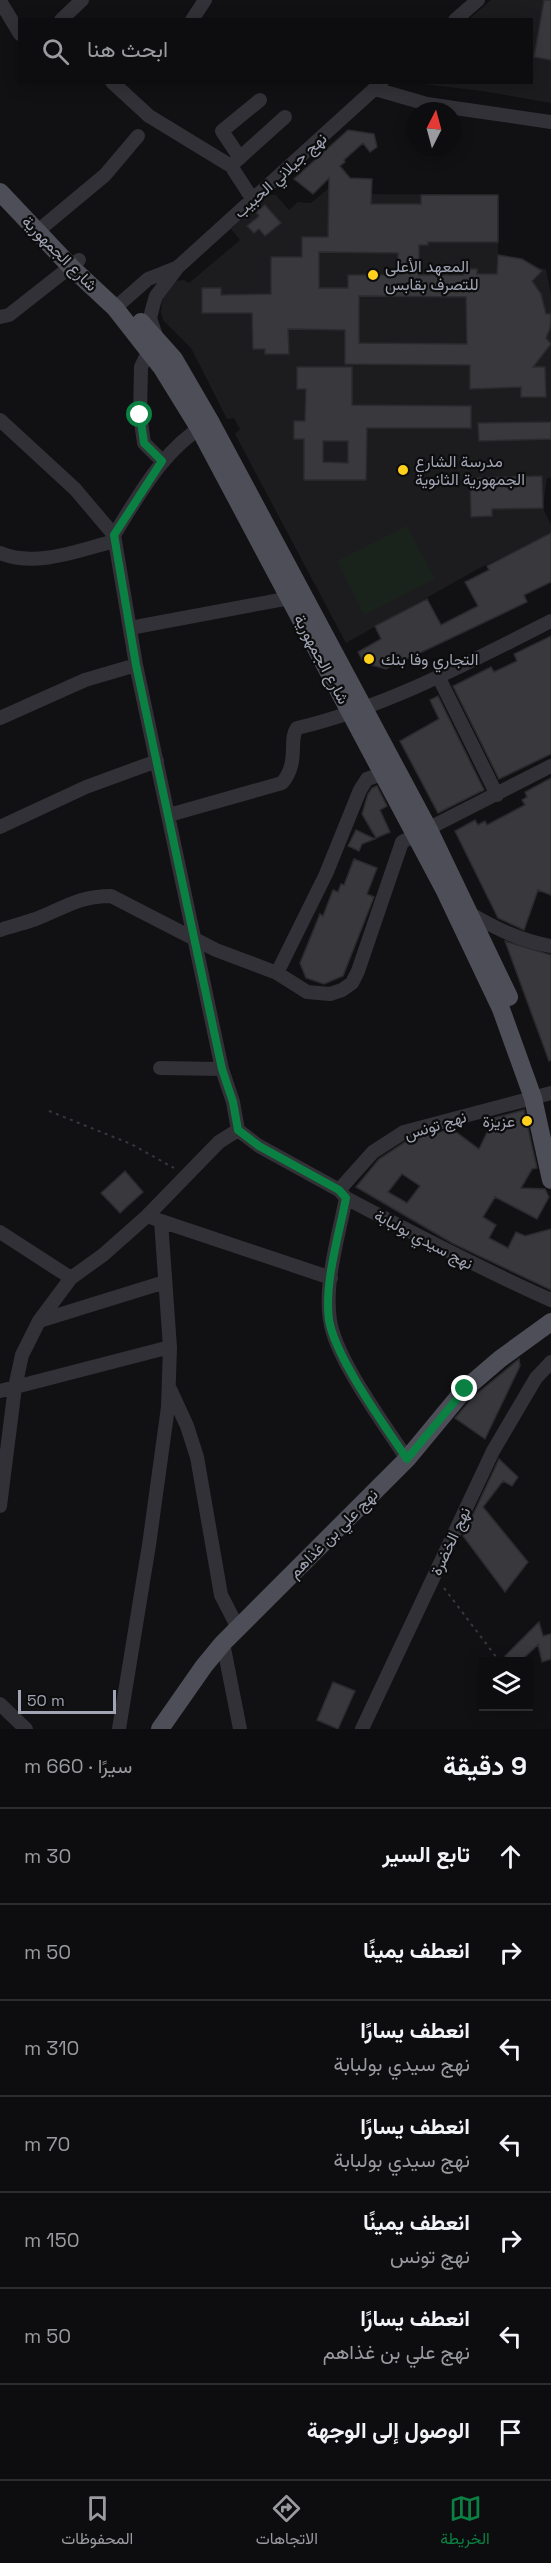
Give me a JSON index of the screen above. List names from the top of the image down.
{
  "streets": {
    "main road": ["شارع الجمهورية", "نهج علي بن غذاهم"],
    "street": [
      "نهج جيلاني الحبيب",
      "نهج تونس",
      "نهج سيدي بولبابة",
      "نهج الخضرة"
    ]
  },
  "crossings": [
    ["نهج جيلاني الحبيب", "شارع الجمهورية"],
    ["شارع الجمهورية", "نهج تونس"],
    ["نهج تونس", "نهج سيدي بولبابة"]
  ],
  "places": [
    "المعهد الأعلى للتصرف بقابس",
    "مدرسة الشارع الجمهورية الثانوية",
    "التجاري وفا بنك",
    "عزيزة"
  ],
  "scale_bar": "50 m",
  "north": "top",
  "page": {
    "search": "ابحث هنا",
    "scale": "50 m",
    "heading": ["9 دقيقة", "سيرًا · 660 m"],
    "list": [
      ["تابع السير", "30 m"],
      ["انعطف يمينًا", "50 m"],
      ["انعطف يسارًا", "نهج سيدي بولبابة", "310 m"],
      ["انعطف يسارًا", "نهج سيدي بولبابة", "70 m"],
      ["انعطف يمينًا", "نهج تونس", "150 m"],
      ["انعطف يسارًا", "نهج علي بن غذاهم", "50 m"],
      "الوصول إلى الوجهة"
    ],
    "nav": ["الخريطة", "الاتجاهات", "المحفوظات"]
  }
}
